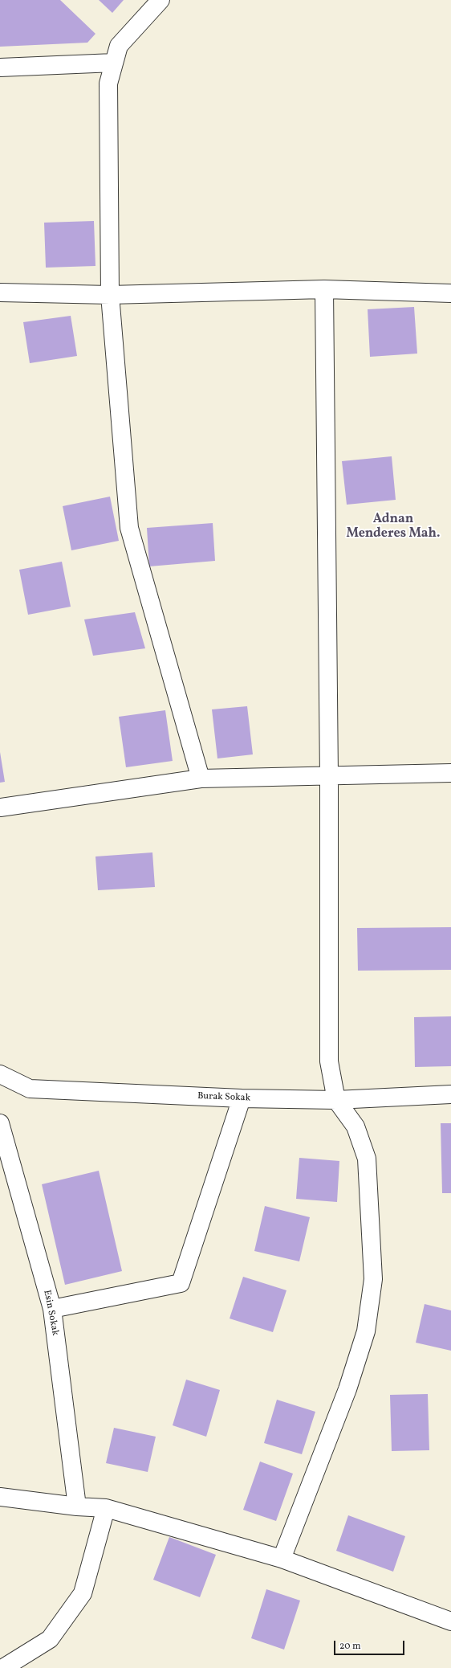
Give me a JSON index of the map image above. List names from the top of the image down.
{
  "streets": {
    "street": ["Burak Sokak", "Esin Sokak"]
  },
  "districts": ["Adnan Menderes Mah."],
  "scale_bar": "20 m"
}
